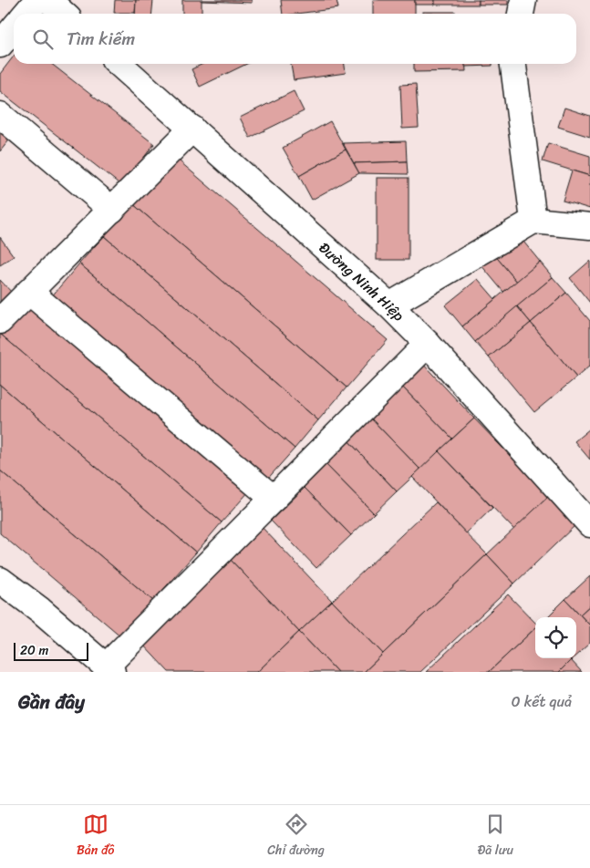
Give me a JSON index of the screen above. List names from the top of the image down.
{
  "streets": {
    "street": ["Đường Ninh Hiệp"]
  },
  "scale_bar": "20 m",
  "page": {
    "search": "Tìm kiếm",
    "scale": "20 m",
    "heading": ["Gần đây", "0 kết quả"],
    "nav": ["Bản đồ", "Chỉ đường", "Đã lưu"]
  }
}
